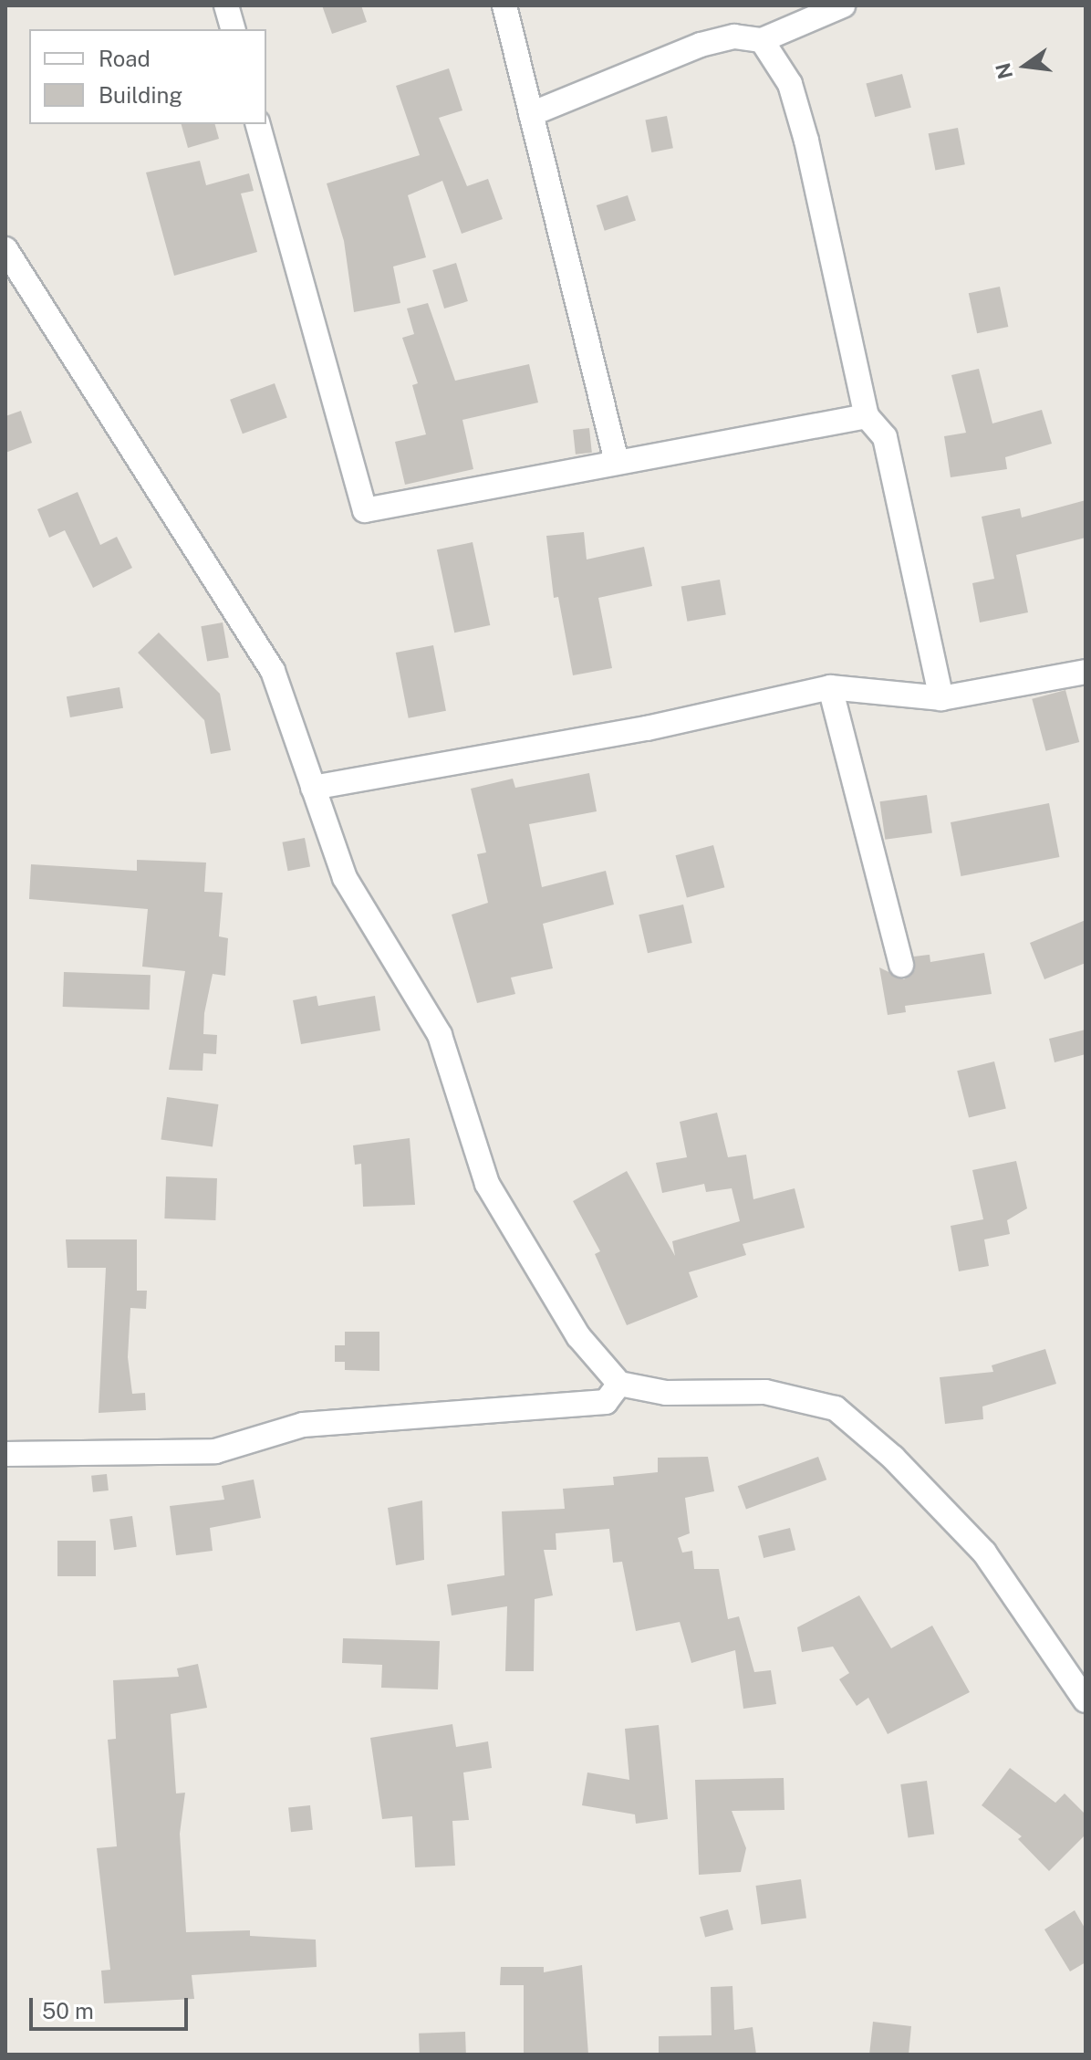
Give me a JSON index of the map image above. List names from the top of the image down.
{
  "legend": ["Road", "Building"],
  "scale_bar": "50 m",
  "north": "left"
}
